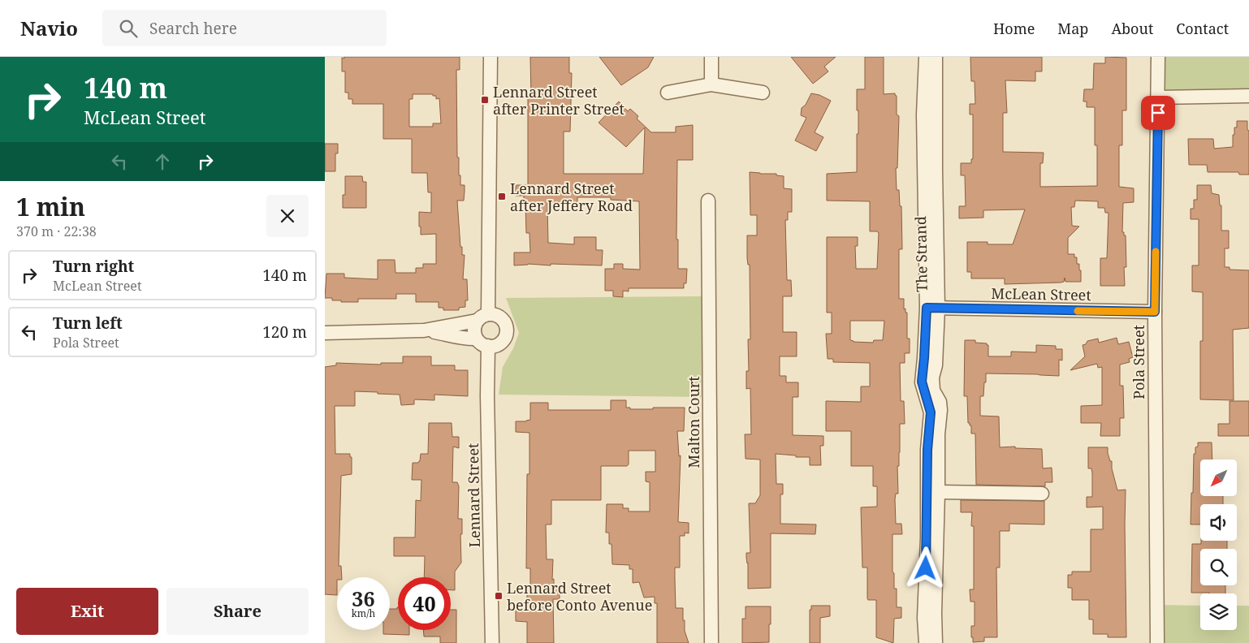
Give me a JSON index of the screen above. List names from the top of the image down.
{
  "streets": {
    "street": [
      "The Strand",
      "McLean Street",
      "Pola Street",
      "Malton Court",
      "Lennard Street"
    ]
  },
  "crossings": [
    ["The Strand", "McLean Street"],
    ["McLean Street", "Pola Street"]
  ],
  "places": {
    "transit": ["Lennard Street after Printer Street", "Lennard Street after Jeffery Road", "Lennard Street before Conto Avenue"]
  },
  "north": "bottom left",
  "page": {
    "header": "Navio",
    "search": "Search here",
    "nav": [
      "Home",
      "Map",
      "About",
      "Contact"
    ],
    "turn": ["140 m", "McLean Street"],
    "heading": ["1 min", "370 m · 22:38"],
    "list": [
      {
        "name": "Turn right",
        "note": "McLean Street",
        "value": "140 m"
      },
      {
        "name": "Turn left",
        "note": "Pola Street",
        "value": "120 m"
      }
    ],
    "speed": "36 km/h",
    "limit": "40",
    "buttons": ["Exit", "Share"]
  }
}
